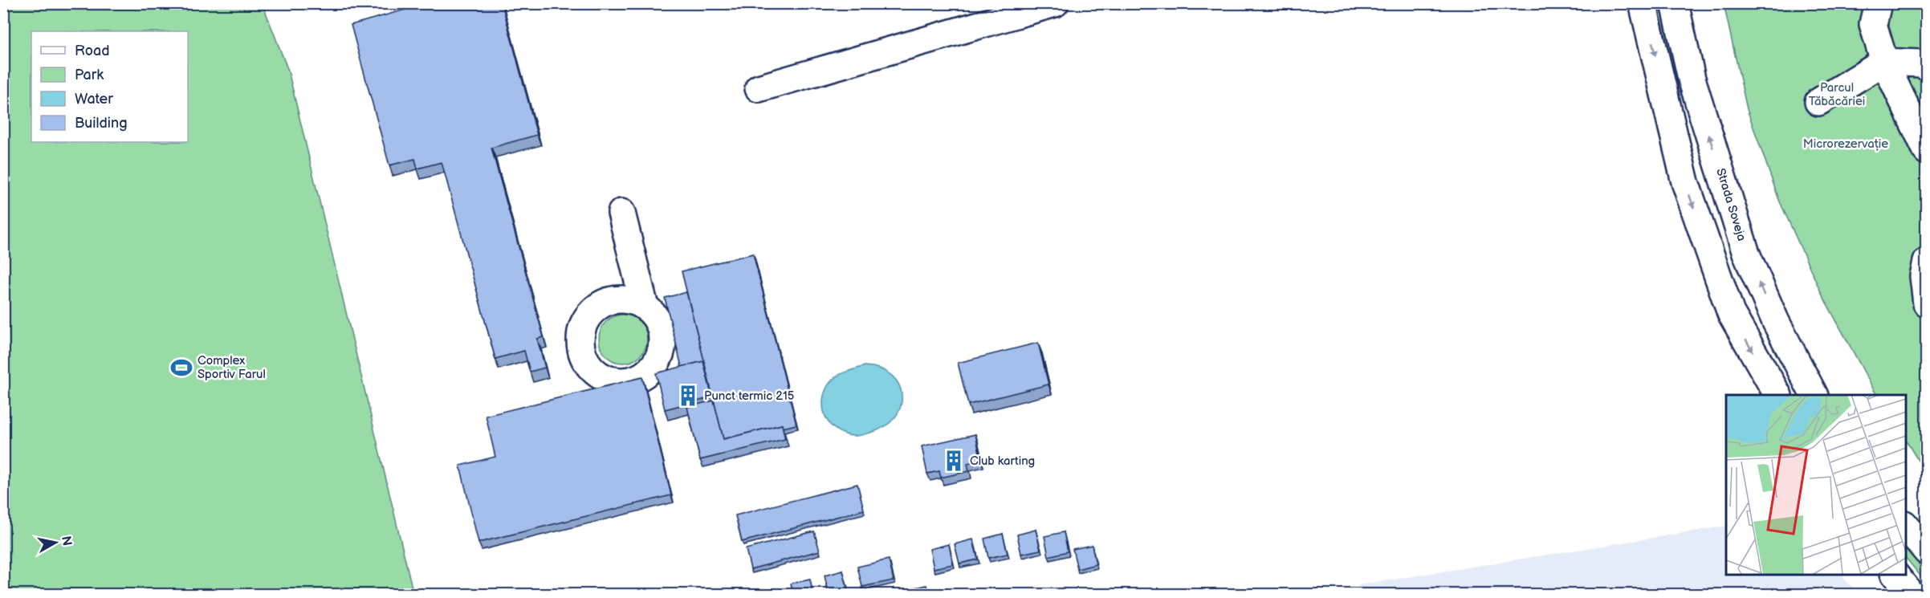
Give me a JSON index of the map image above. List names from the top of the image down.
{
  "streets": {
    "main road": ["Strada Soveja"]
  },
  "parks": ["Parcul Tăbăcăriei", "Microrezervație"],
  "places": {
    "sports": ["Complex Sportiv Farul"],
    "building": ["Punct termic 215", "Club karting"]
  },
  "legend": [
    "Road",
    "Park",
    "Water",
    "Building"
  ],
  "north": "right"
}
